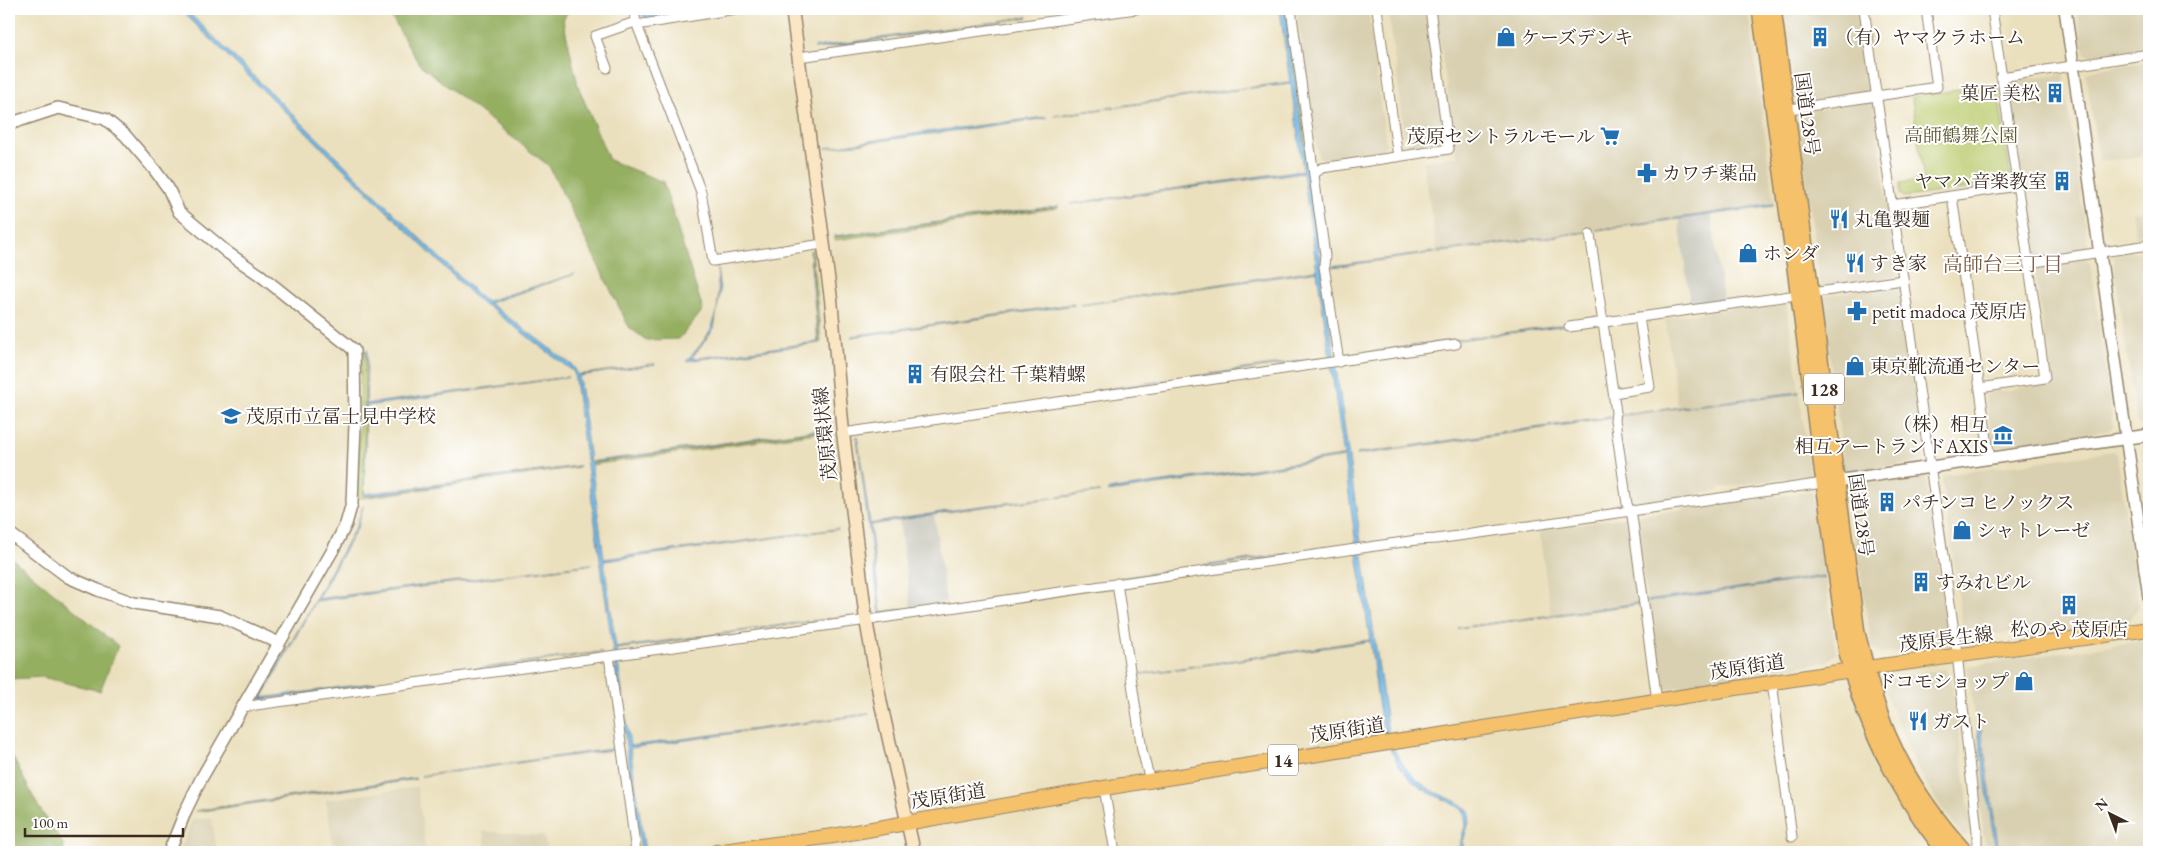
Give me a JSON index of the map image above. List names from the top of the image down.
{
  "streets": {
    "highway": ["国道128号", "128"],
    "main road": [
      "茂原環状線",
      "茂原長生線",
      "茂原街道",
      "14"
    ]
  },
  "crossings": [
    ["国道128号", "茂原長生線"],
    ["国道128号", "茂原街道"],
    ["茂原環状線", "茂原街道"],
    ["茂原長生線", "茂原街道"]
  ],
  "districts": ["高師台三丁目"],
  "parks": ["高師鶴舞公園"],
  "places": {
    "shop": [
      "ケーズデンキ",
      "ホンダ",
      "東京靴流通センター",
      "シャトレーゼ",
      "ドコモショップ"
    ],
    "building": [
      "（有）ヤマクラホーム",
      "菓匠 美松",
      "ヤマハ音楽教室",
      "有限会社 千葉精螺",
      "パチンコ ヒノックス",
      "すみれビル",
      "松のや 茂原店"
    ],
    "supermarket": ["茂原セントラルモール"],
    "pharmacy": ["カワチ薬品", "petit madoca 茂原店"],
    "restaurant": ["丸亀製麺", "すき家", "ガスト"],
    "school or university": ["茂原市立冨士見中学校"],
    "museum": ["（株）相互 相互アートランドAXIS"]
  },
  "scale_bar": "100 m",
  "north": "top left"
}
